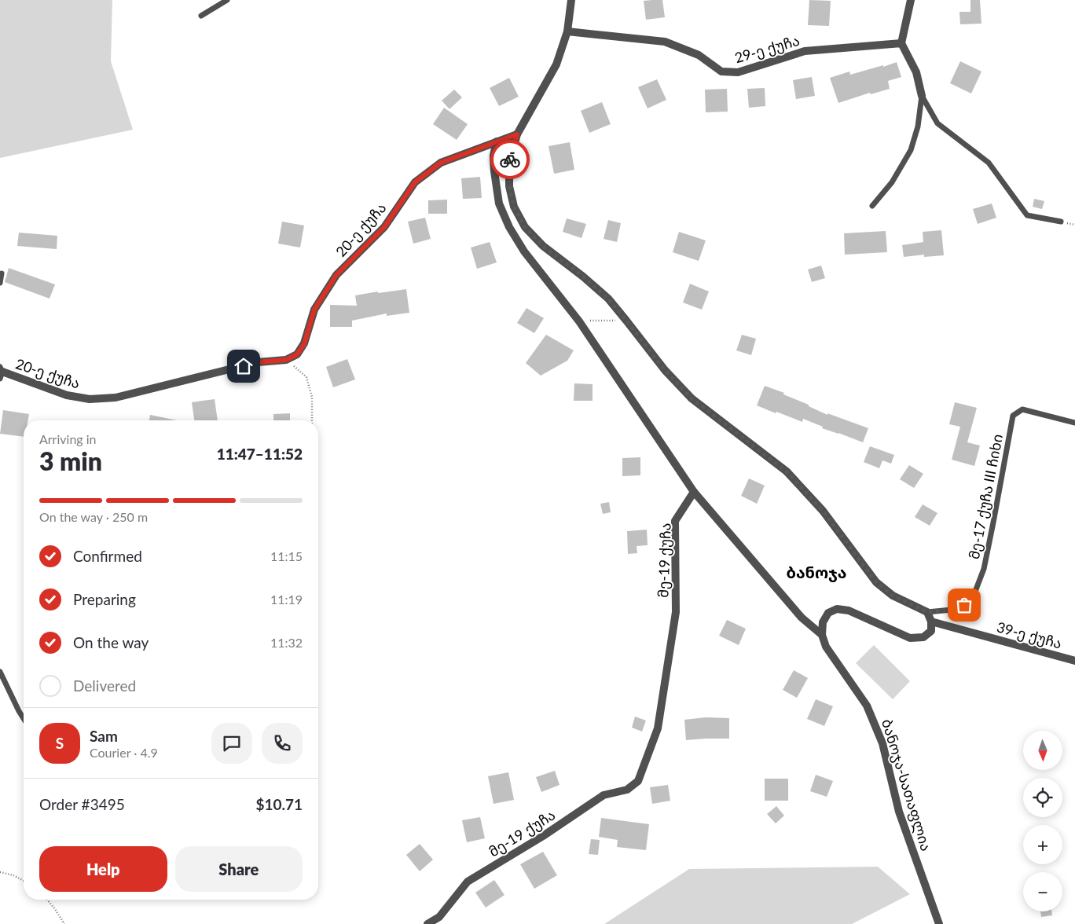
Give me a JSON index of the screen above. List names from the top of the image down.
{
  "streets": {
    "street": [
      "29-ე ქუჩა",
      "20-ე ქუჩა",
      "მე-19 ქუჩა",
      "39-ე ქუჩა",
      "ბანოჯა-სათაფლია"
    ],
    "lane": ["მე-17 ქუჩა III ჩიხი"]
  },
  "districts": ["ბანოჯა"],
  "north": "bottom",
  "page": {
    "heading": ["3 min", "Arriving in", "11:47–11:52"],
    "panel": [
      "Sam",
      "Courier · 4.9",
      "Order #3495",
      "$10.71"
    ],
    "bar": "On the way · 250 m",
    "list": [
      ["Confirmed", "11:15"],
      ["Preparing", "11:19"],
      ["On the way", "11:32"],
      "Delivered"
    ],
    "round": "S",
    "map_buttons": ["+", "−"],
    "buttons": ["Help", "Share"]
  }
}
